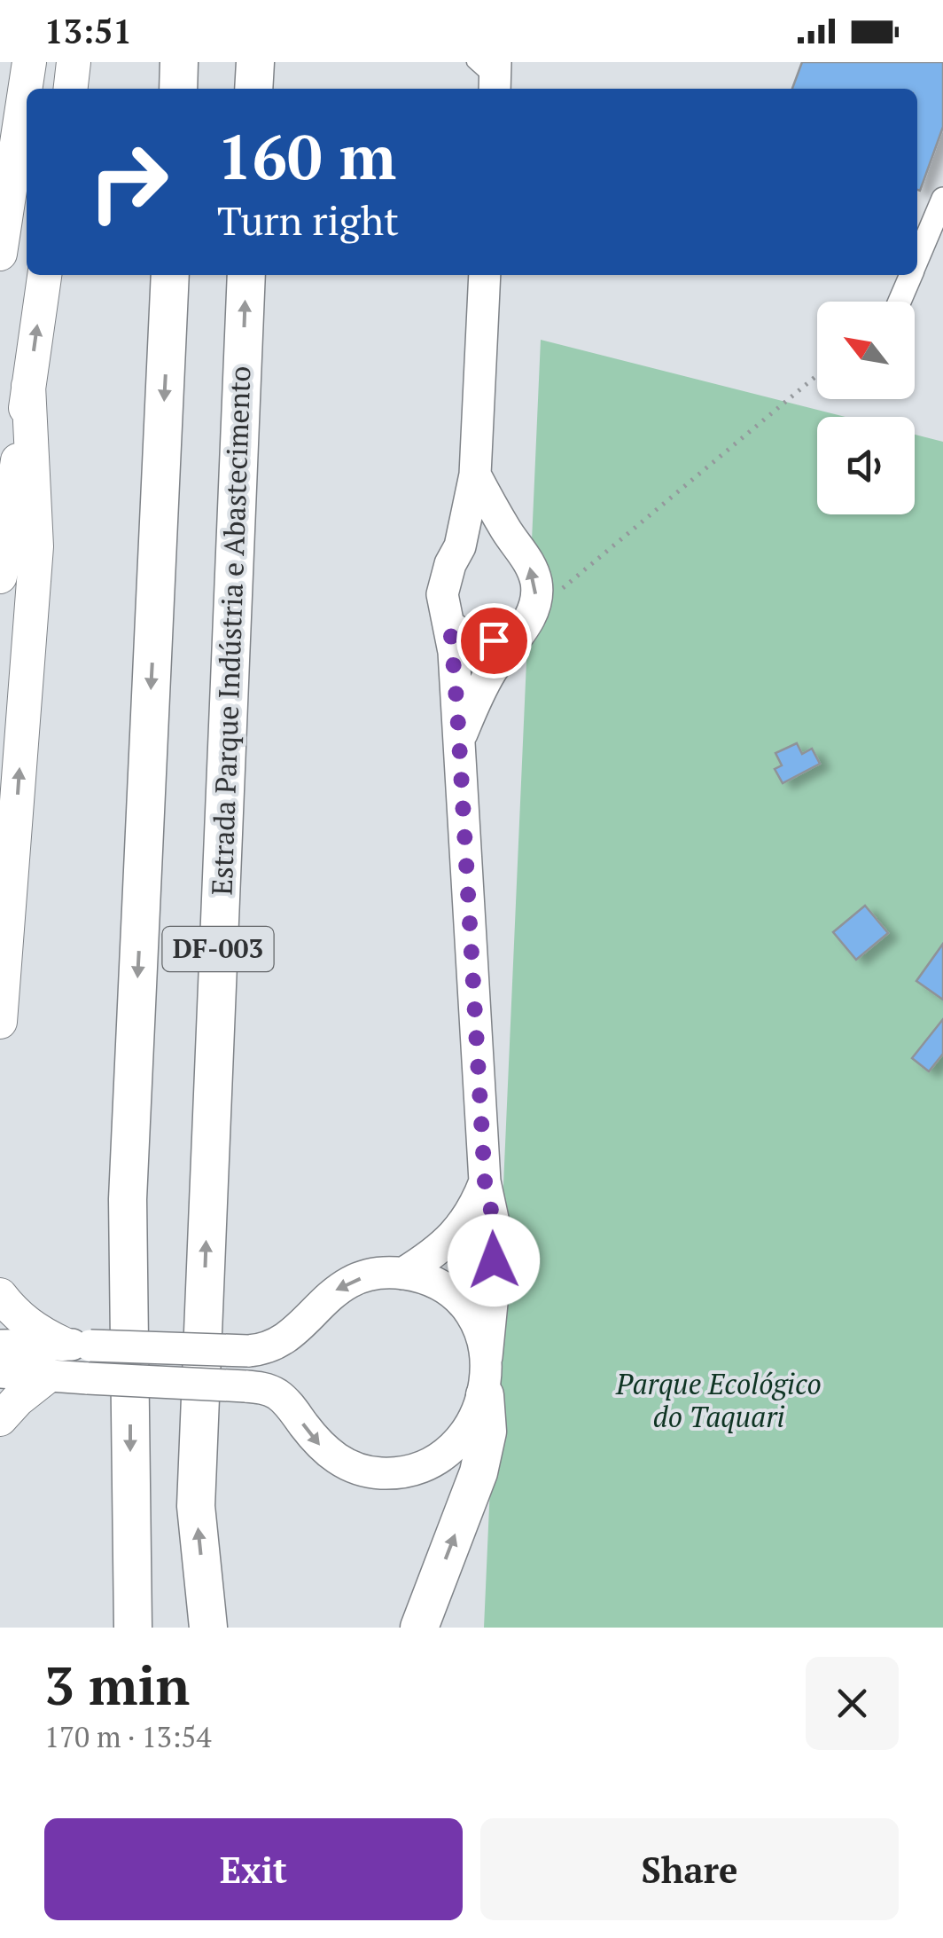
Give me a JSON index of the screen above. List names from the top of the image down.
{
  "streets": {
    "highway": ["Estrada Parque Indústria e Abastecimento", "DF-003"]
  },
  "parks": ["Parque Ecológico do Taquari"],
  "north": "top left",
  "page": {
    "status": "13:51",
    "turn": ["160 m", "Turn right"],
    "heading": ["3 min", "170 m · 13:54"],
    "buttons": ["Exit", "Share"]
  }
}
